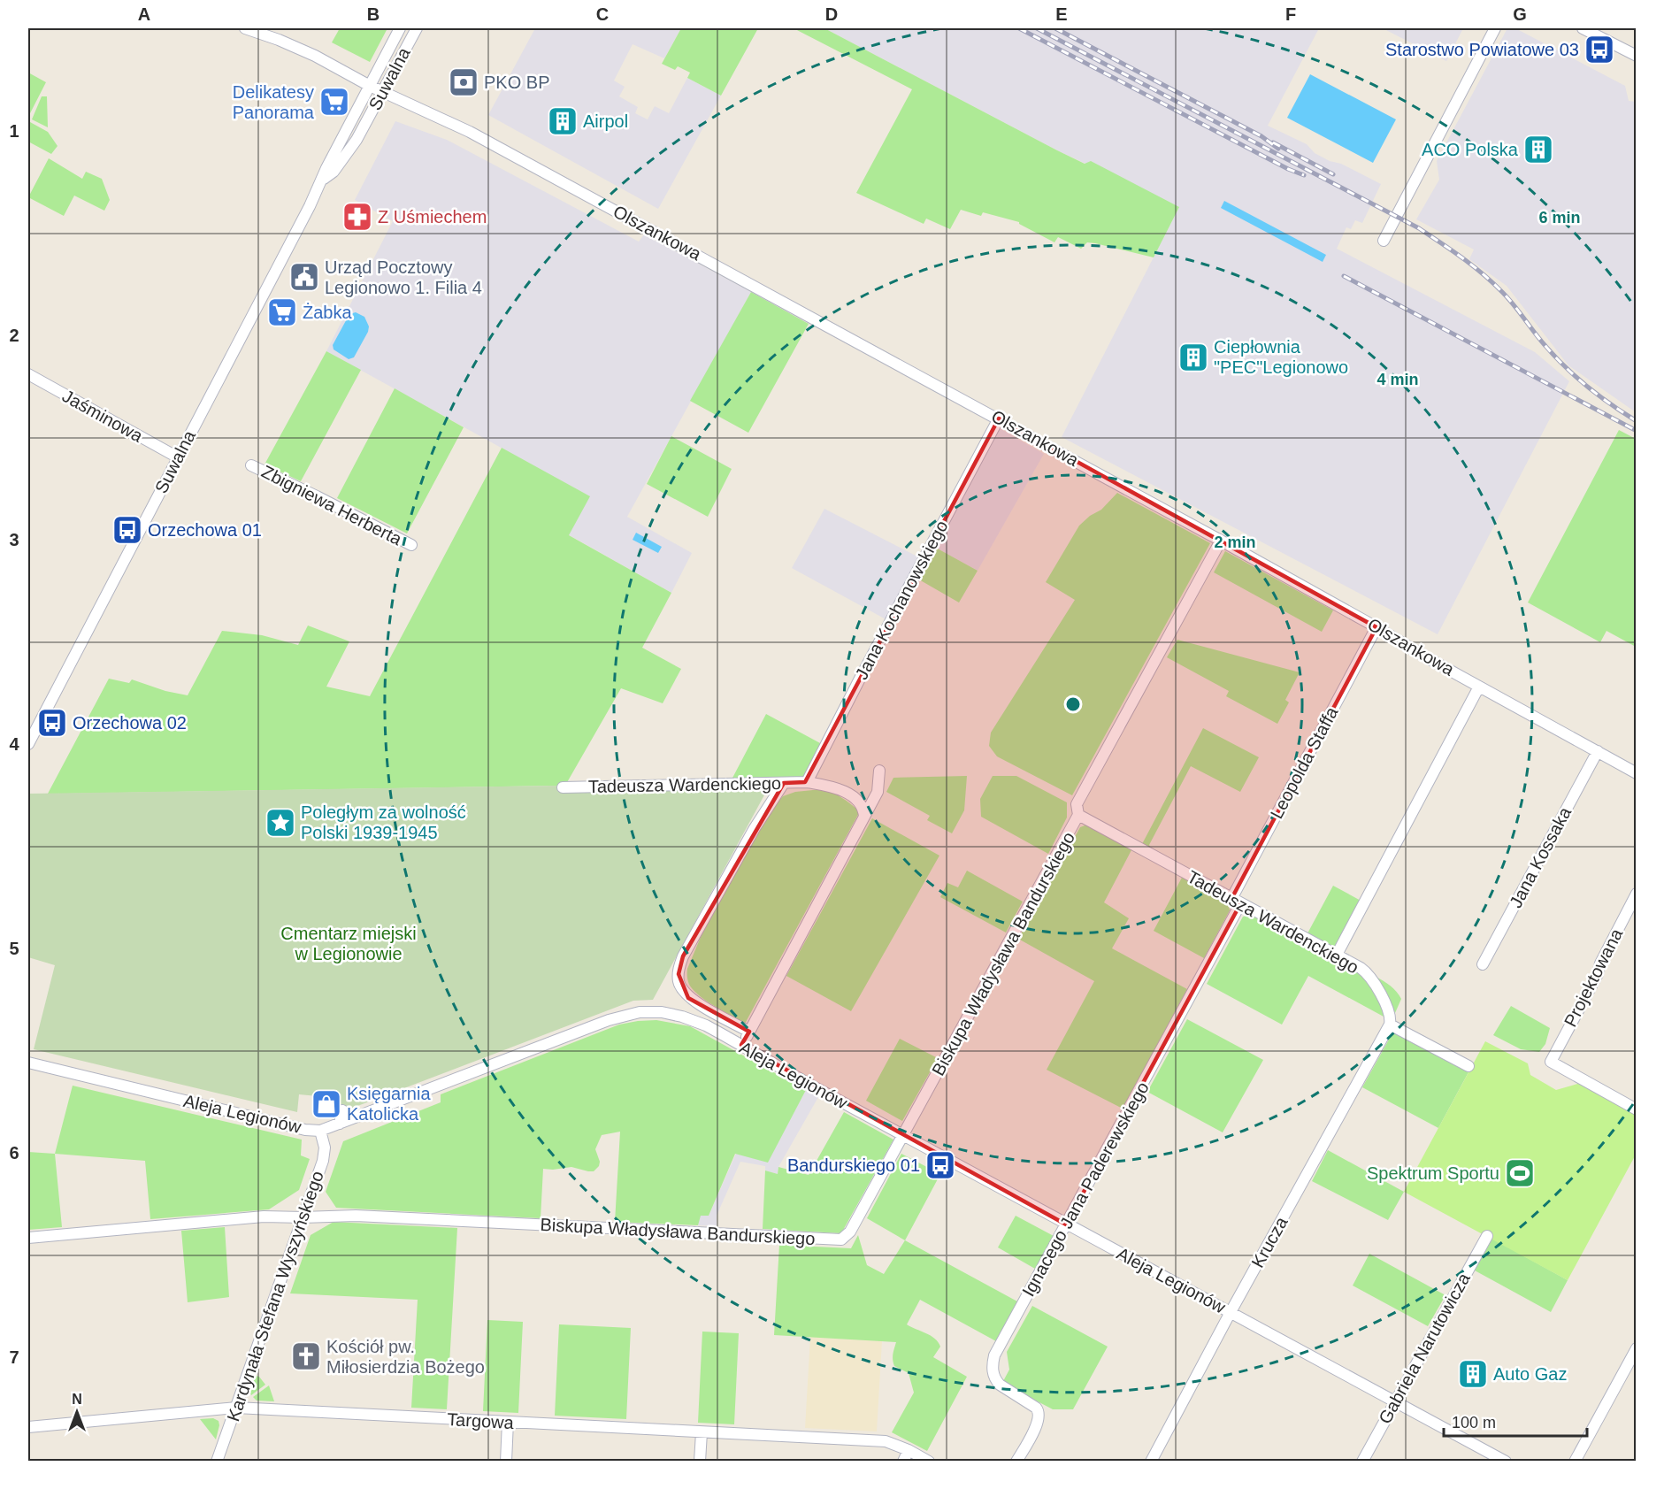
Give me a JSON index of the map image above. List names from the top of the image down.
{
  "streets": {
    "street": [
      "Suwalna",
      "Olszankowa",
      "Jaśminowa",
      "Zbigniewa Herberta",
      "Jana Kochanowskiego",
      "Leopolda Staffa",
      "Tadeusza Wardenckiego",
      "Jana Kossaka",
      "Biskupa Władysława Bandurskiego",
      "Projektowana",
      "Aleja Legionów",
      "Ignacego Jana Paderewskiego",
      "Krucza",
      "Kardynała Stefana Wyszyńskiego",
      "Gabriela Narutowicza",
      "Targowa"
    ]
  },
  "crossings": [
    ["Suwalna", "Olszankowa"],
    ["Suwalna", "Jaśminowa"],
    ["Olszankowa", "Jana Kochanowskiego"],
    ["Olszankowa", "Leopolda Staffa"],
    ["Olszankowa", "Jana Kossaka"],
    ["Olszankowa", "Biskupa Władysława Bandurskiego"],
    ["Jana Kochanowskiego", "Tadeusza Wardenckiego"],
    ["Leopolda Staffa", "Tadeusza Wardenckiego"],
    ["Leopolda Staffa", "Ignacego Jana Paderewskiego"],
    ["Tadeusza Wardenckiego", "Biskupa Władysława Bandurskiego"],
    ["Tadeusza Wardenckiego", "Ignacego Jana Paderewskiego"],
    ["Tadeusza Wardenckiego", "Krucza"],
    ["Biskupa Władysława Bandurskiego", "Aleja Legionów"],
    ["Biskupa Władysława Bandurskiego", "Kardynała Stefana Wyszyńskiego"],
    ["Aleja Legionów", "Ignacego Jana Paderewskiego"],
    ["Aleja Legionów", "Krucza"],
    ["Aleja Legionów", "Kardynała Stefana Wyszyńskiego"],
    ["Aleja Legionów", "Gabriela Narutowicza"],
    ["Kardynała Stefana Wyszyńskiego", "Targowa"]
  ],
  "parks": ["Cmentarz miejski w Legionowie"],
  "places": {
    "bus stop": [
      "Starostwo Powiatowe 03",
      "Orzechowa 01",
      "Orzechowa 02",
      "Bandurskiego 01"
    ],
    "bank": ["PKO BP"],
    "supermarket": ["Delikatesy Panorama", "Żabka"],
    "building": [
      "Airpol",
      "ACO Polska",
      "Ciepłownia \"PEC\"Legionowo",
      "Auto Gaz"
    ],
    "pharmacy": ["Z Uśmiechem"],
    "public building": ["Urząd Pocztowy Legionowo 1. Filia 4"],
    "place": ["Poległym za wolność Polski 1939-1945"],
    "shop": ["Księgarnia Katolicka"],
    "sports": ["Spektrum Sportu"],
    "church": ["Kościół pw. Miłosierdzia Bożego"]
  },
  "scale_bar": "100 m",
  "north": "top",
  "grid": {
    "columns": [
      "A",
      "B",
      "C",
      "D",
      "E",
      "F",
      "G"
    ],
    "rows": [
      "1",
      "2",
      "3",
      "4",
      "5",
      "6",
      "7"
    ]
  },
  "rings": ["6 min", "4 min", "2 min"]
}
